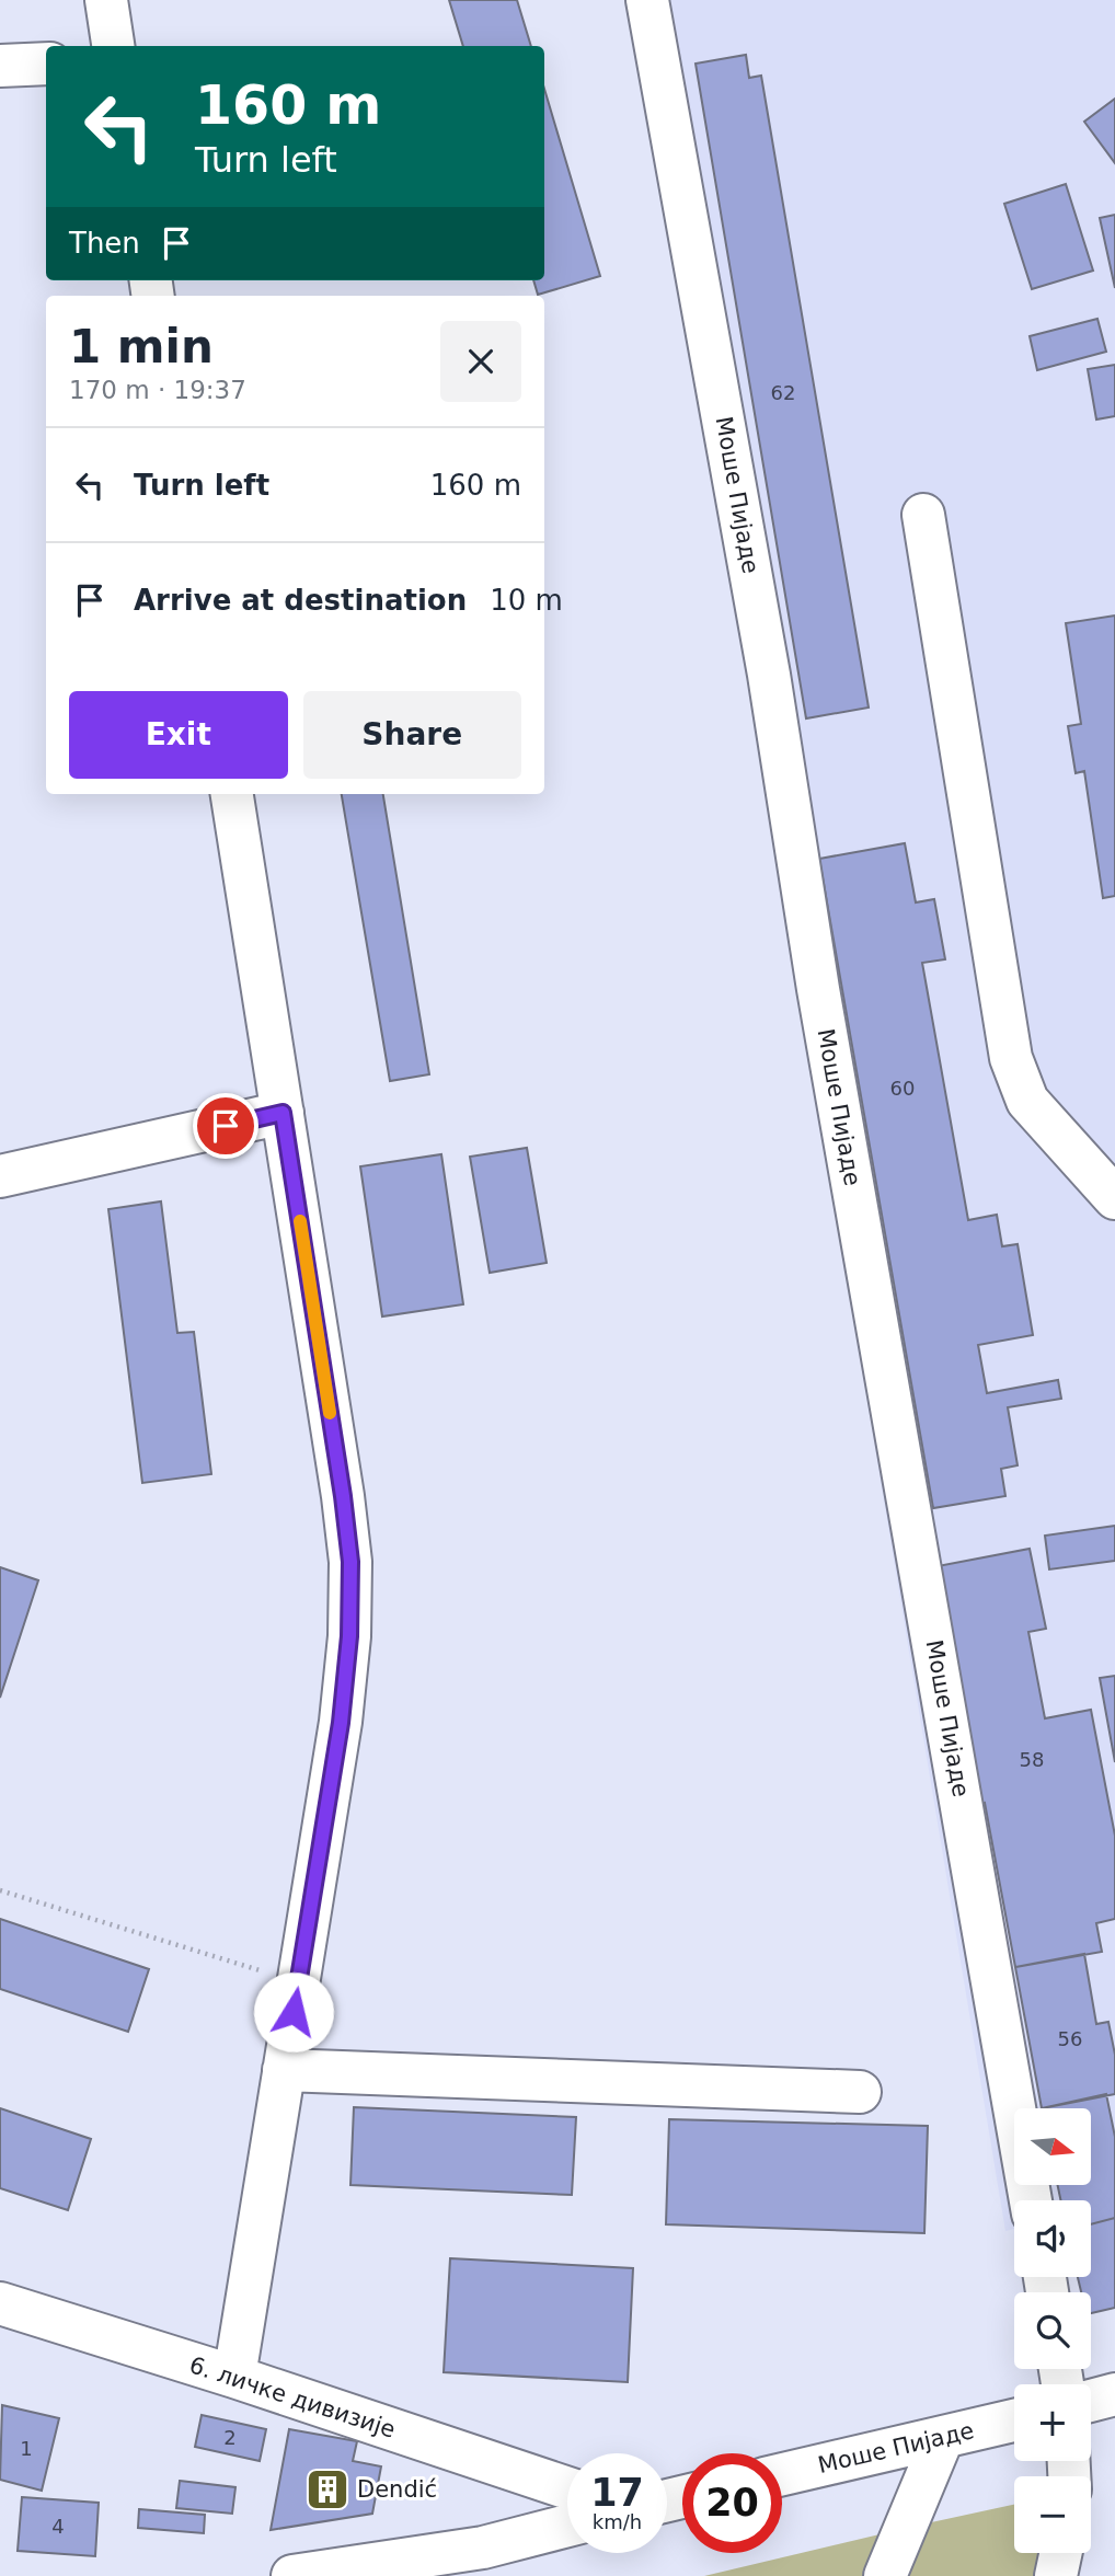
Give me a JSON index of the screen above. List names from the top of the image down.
{
  "streets": {
    "street": ["Моше Пијаде", "6. личке дивизије"]
  },
  "places": {
    "building": ["Dendić"]
  },
  "house_numbers": [
    "62",
    "60",
    "58",
    "56",
    "2",
    "1",
    "4"
  ],
  "north": "right",
  "page": {
    "turn": ["160 m", "Turn left"],
    "then": "Then",
    "heading": ["1 min", "170 m · 19:37"],
    "list": [
      {
        "name": "Turn left",
        "value": "160 m"
      },
      {
        "name": "Arrive at destination",
        "value": "10 m"
      }
    ],
    "buttons": ["Exit", "Share"],
    "map_buttons": ["+", "−"],
    "speed": "17 km/h",
    "limit": "20"
  }
}
